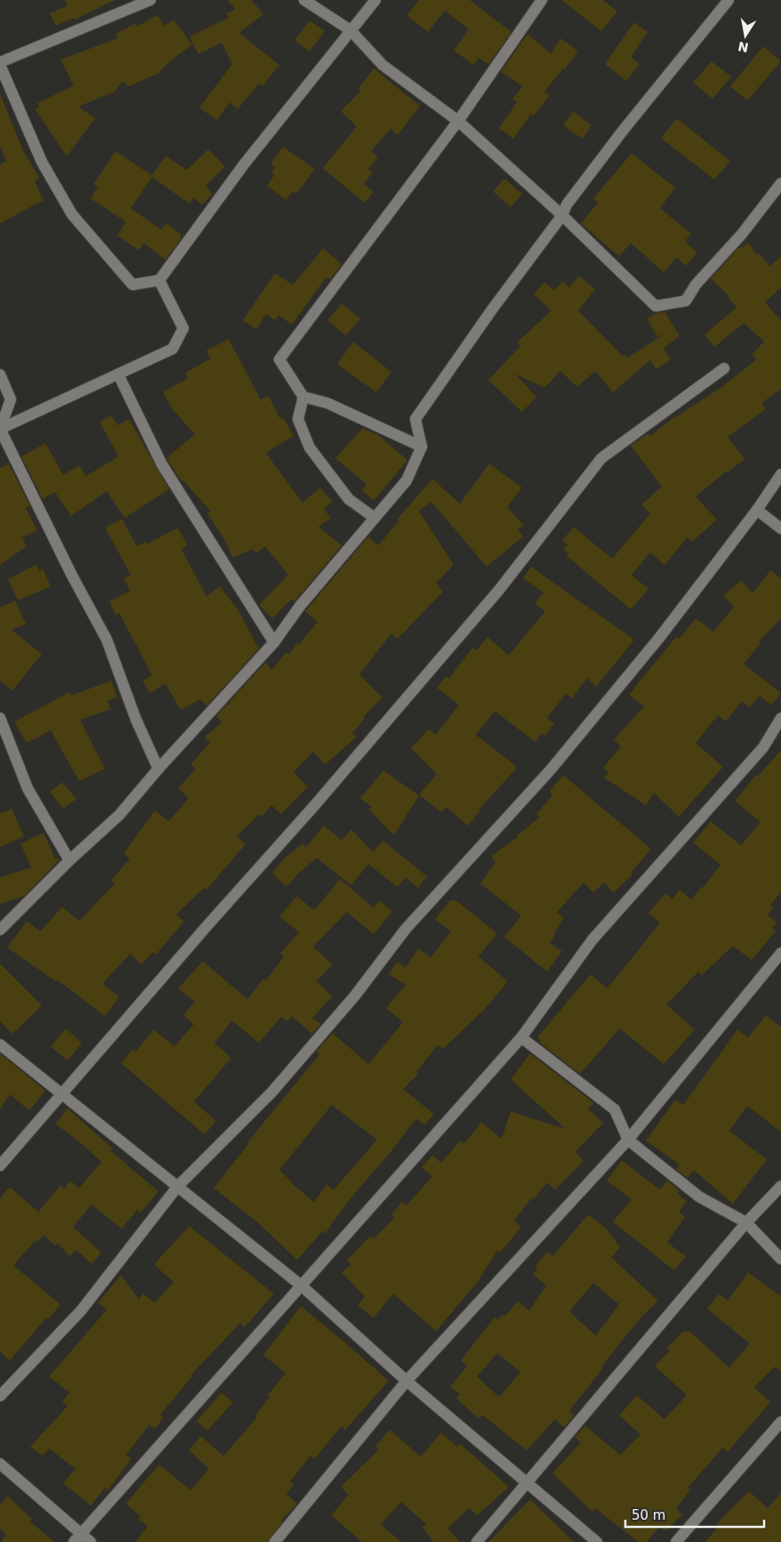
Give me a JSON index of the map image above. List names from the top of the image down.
{
  "scale_bar": "50 m",
  "north": "bottom"
}
